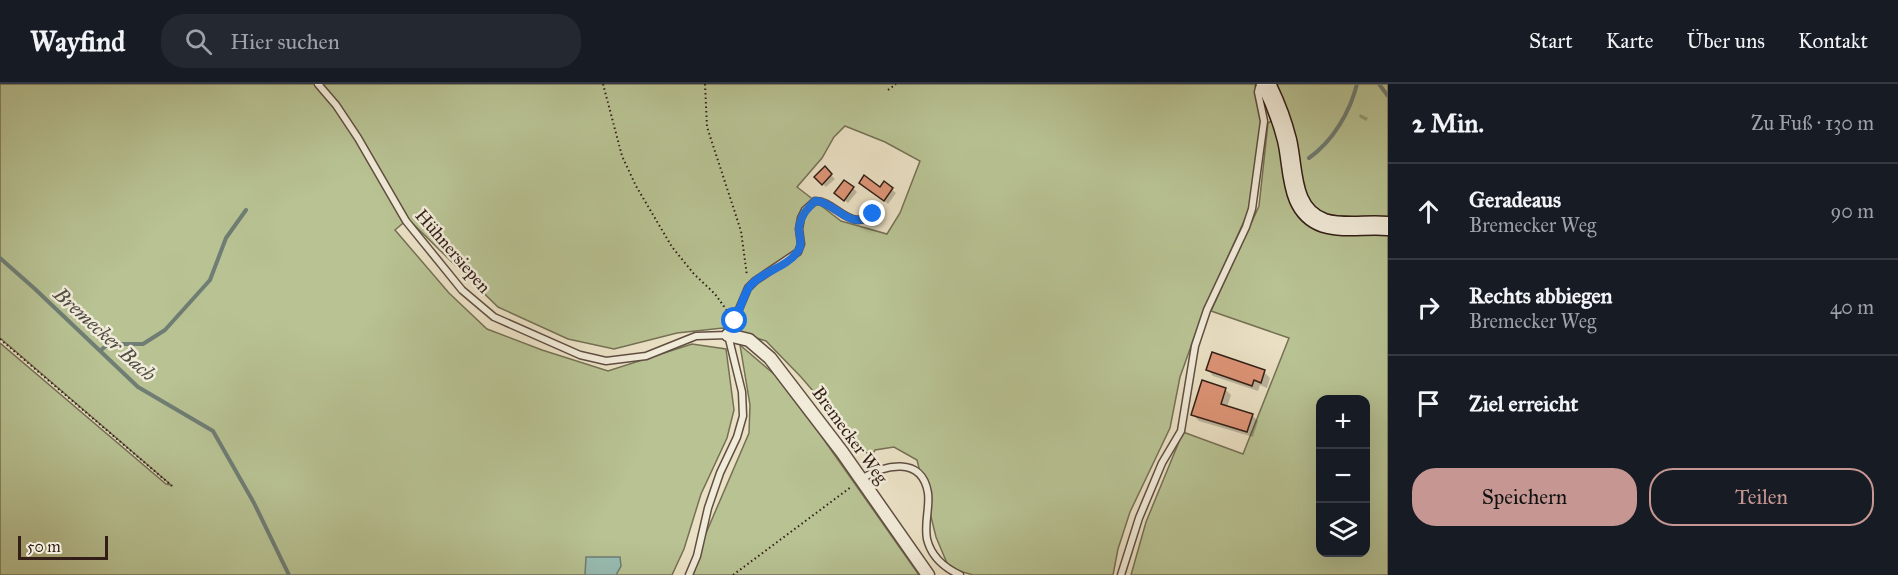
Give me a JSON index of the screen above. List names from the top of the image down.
{
  "streets": {
    "street": ["Bremecker Weg"],
    "lane": ["Hühnersiepen"]
  },
  "crossings": [
    ["Hühnersiepen", "Bremecker Weg"]
  ],
  "water": ["Bremecker Bach"],
  "scale_bar": "50 m",
  "page": {
    "header": "Wayfind",
    "search": "Hier suchen",
    "nav": [
      "Start",
      "Karte",
      "Über uns",
      "Kontakt"
    ],
    "heading": ["2 Min.", "Zu Fuß · 130 m"],
    "list": [
      ["Geradeaus", "Bremecker Weg", "90 m"],
      ["Rechts abbiegen", "Bremecker Weg", "40 m"],
      "Ziel erreicht"
    ],
    "map_buttons": ["+", "−"],
    "buttons": ["Speichern", "Teilen"],
    "scale": "50 m"
  }
}
